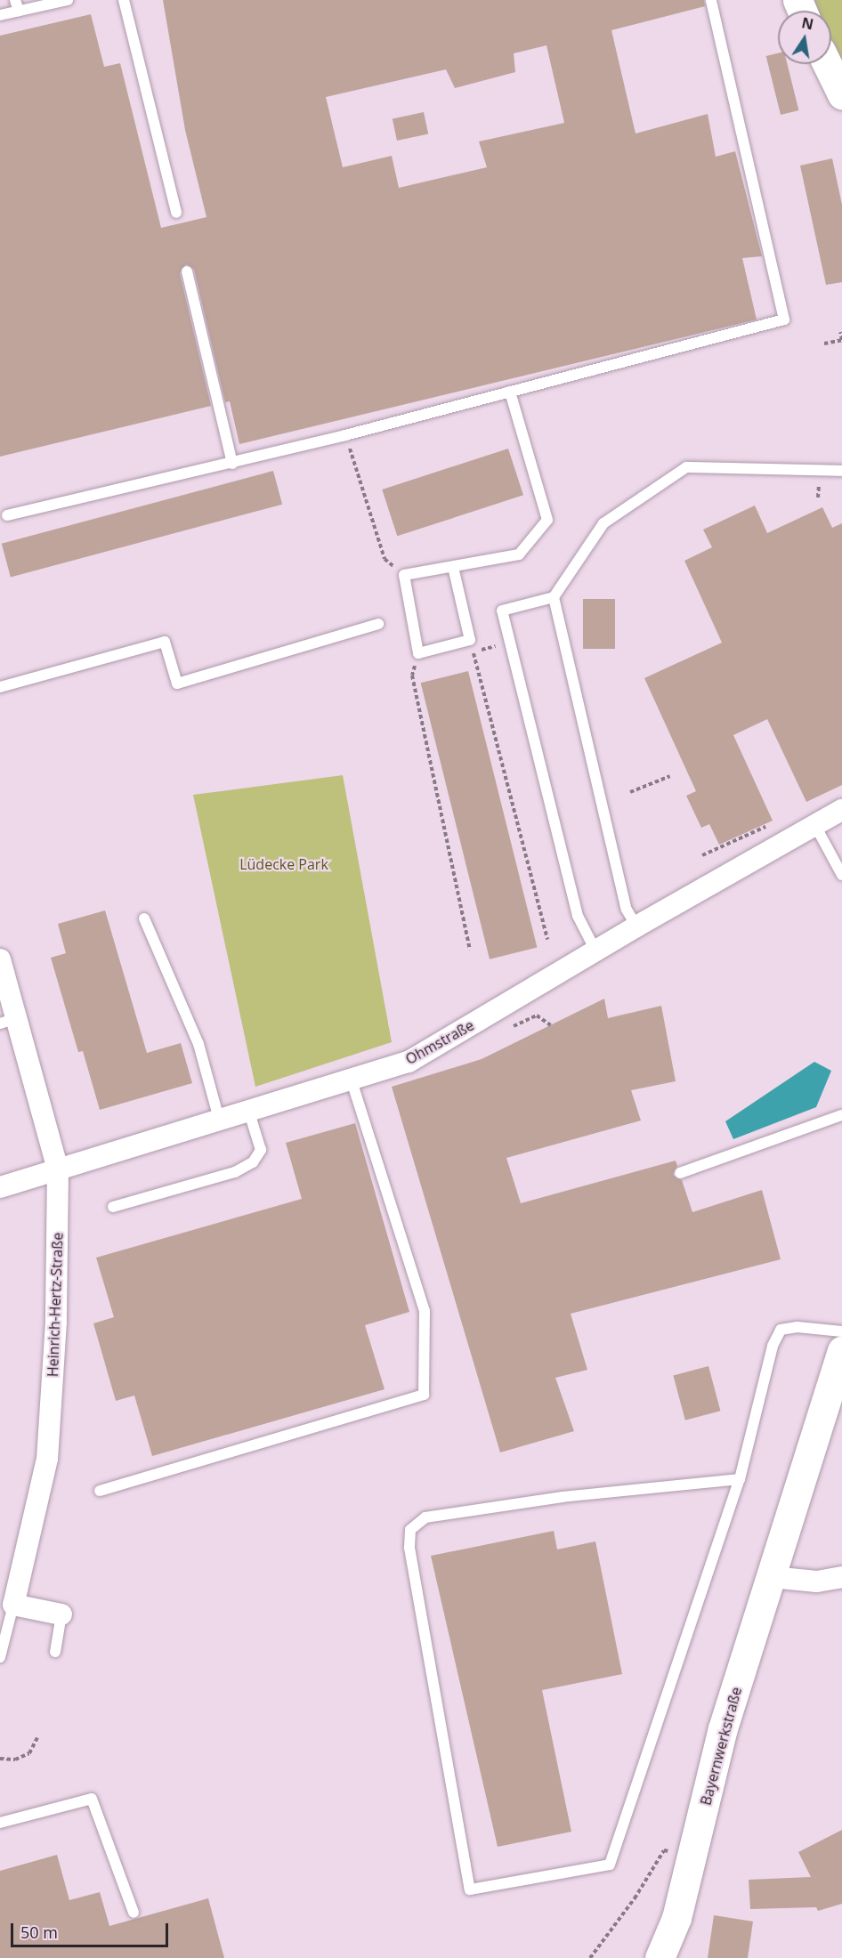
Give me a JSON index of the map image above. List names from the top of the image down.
{
  "streets": {
    "street": ["Ohmstraße", "Heinrich-Hertz-Straße", "Bayernwerkstraße"]
  },
  "crossings": [
    ["Ohmstraße", "Heinrich-Hertz-Straße"]
  ],
  "parks": ["Lüdecke Park"],
  "scale_bar": "50 m",
  "north": "top"
}
